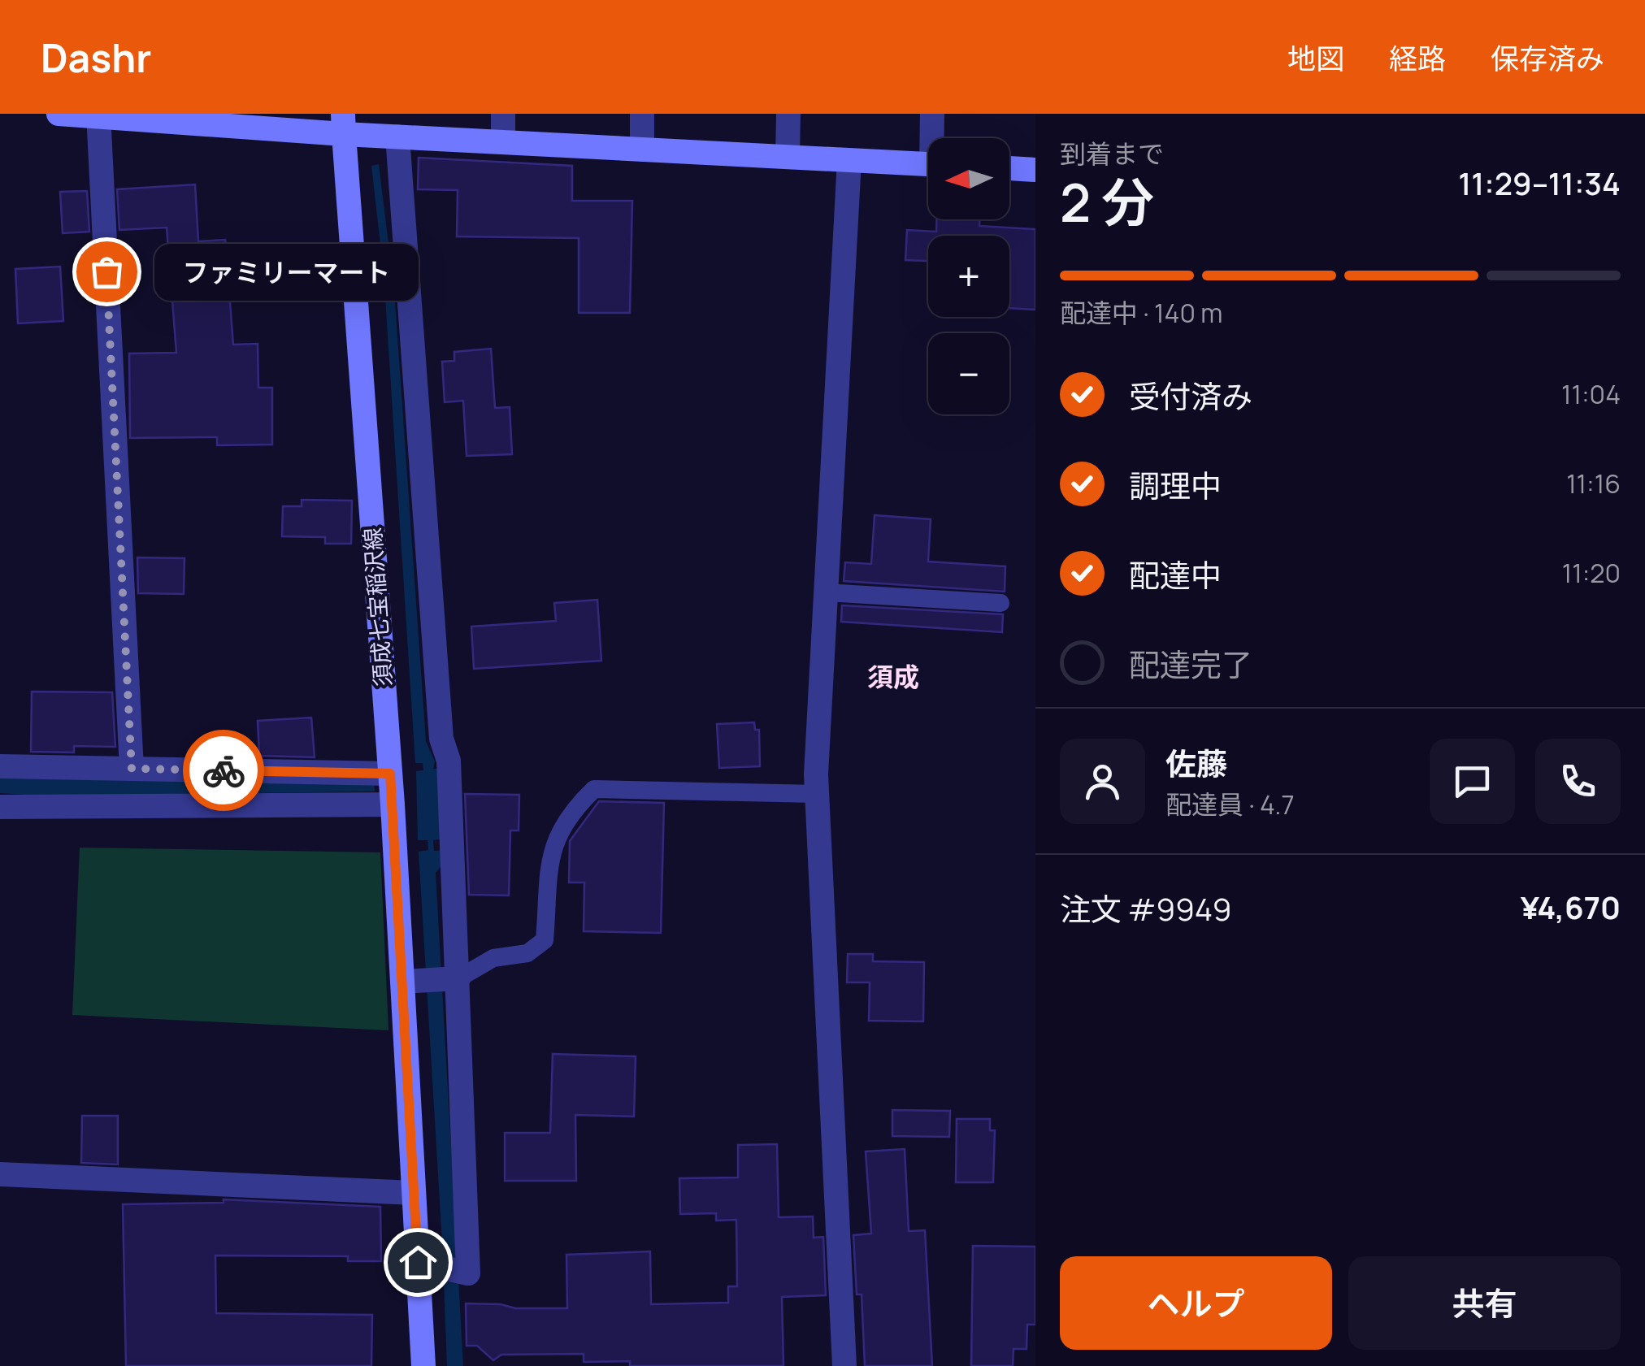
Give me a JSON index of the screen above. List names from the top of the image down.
{
  "streets": {
    "main road": ["須成七宝稲沢線"]
  },
  "districts": ["須成"],
  "places": ["ファミリーマート"],
  "north": "left",
  "page": {
    "header": "Dashr",
    "nav": ["地図", "経路", "保存済み"],
    "heading": ["2 分", "到着まで", "11:29–11:34"],
    "panel": [
      "佐藤",
      "配達員 · 4.7",
      "注文 #9949",
      "¥4,670"
    ],
    "map_buttons": ["+", "−"],
    "bubble": "ファミリーマート",
    "bar": "配達中 · 140 m",
    "list": [
      ["受付済み", "11:04"],
      ["調理中", "11:16"],
      ["配達中", "11:20"],
      "配達完了"
    ],
    "buttons": ["ヘルプ", "共有"]
  }
}
